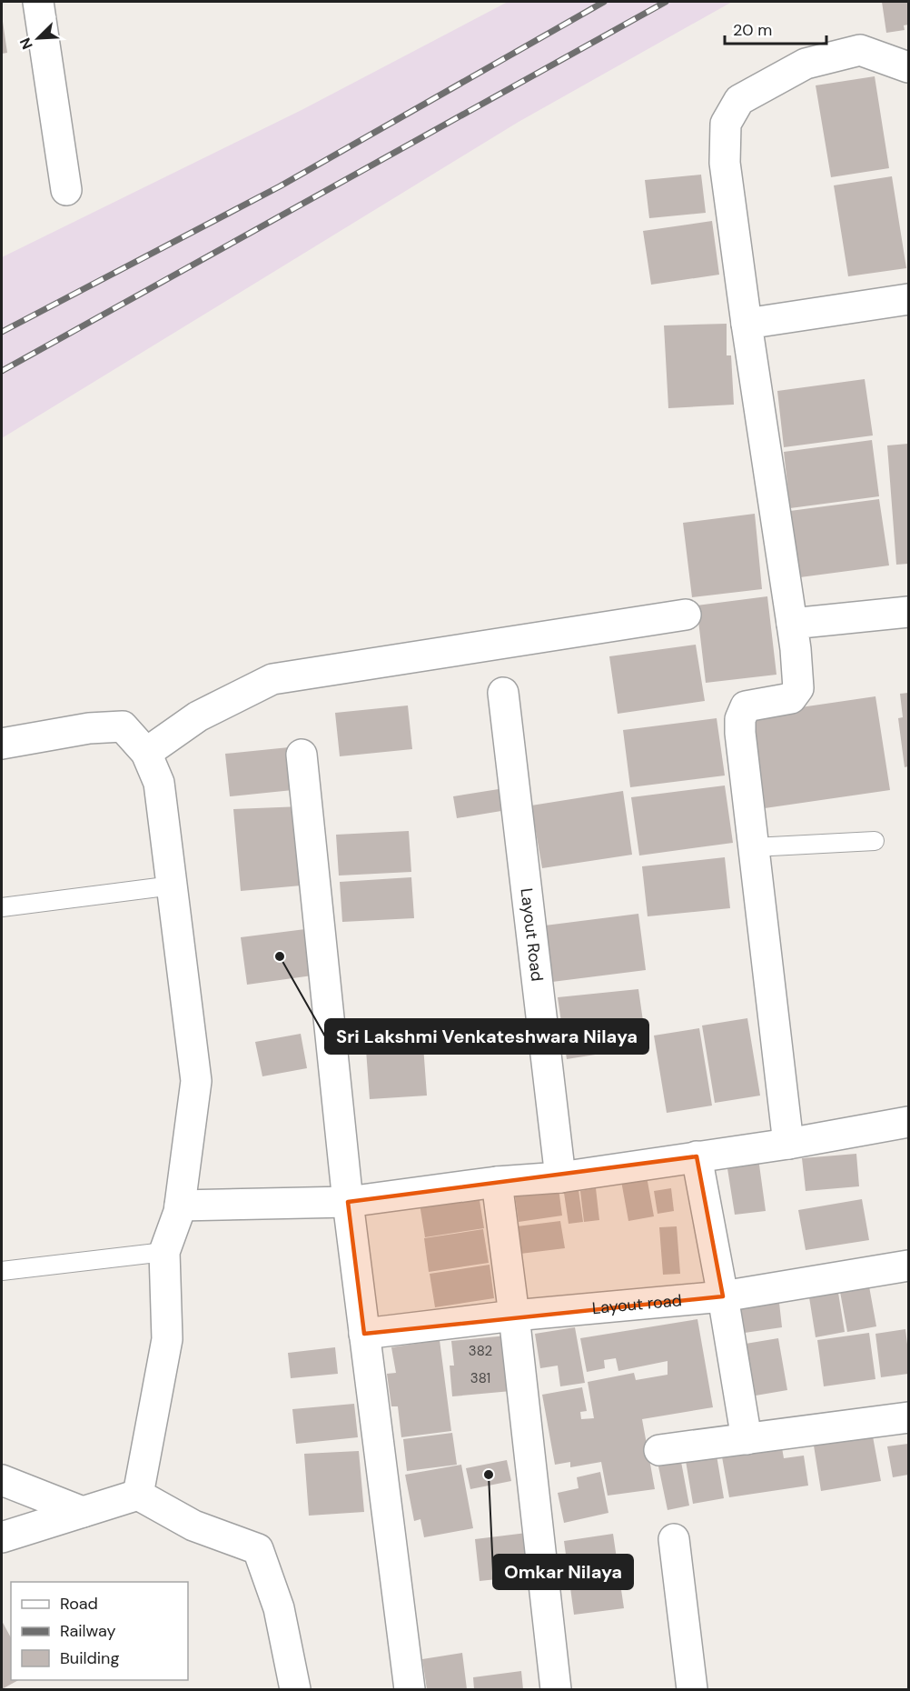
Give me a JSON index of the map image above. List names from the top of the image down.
{
  "streets": {
    "street": ["Layout Road", "Layout road"]
  },
  "places": ["Sri Lakshmi Venkateshwara Nilaya", "Omkar Nilaya"],
  "house_numbers": ["382", "381"],
  "legend": ["Road", "Railway", "Building"],
  "scale_bar": "20 m",
  "north": "bottom left"
}
